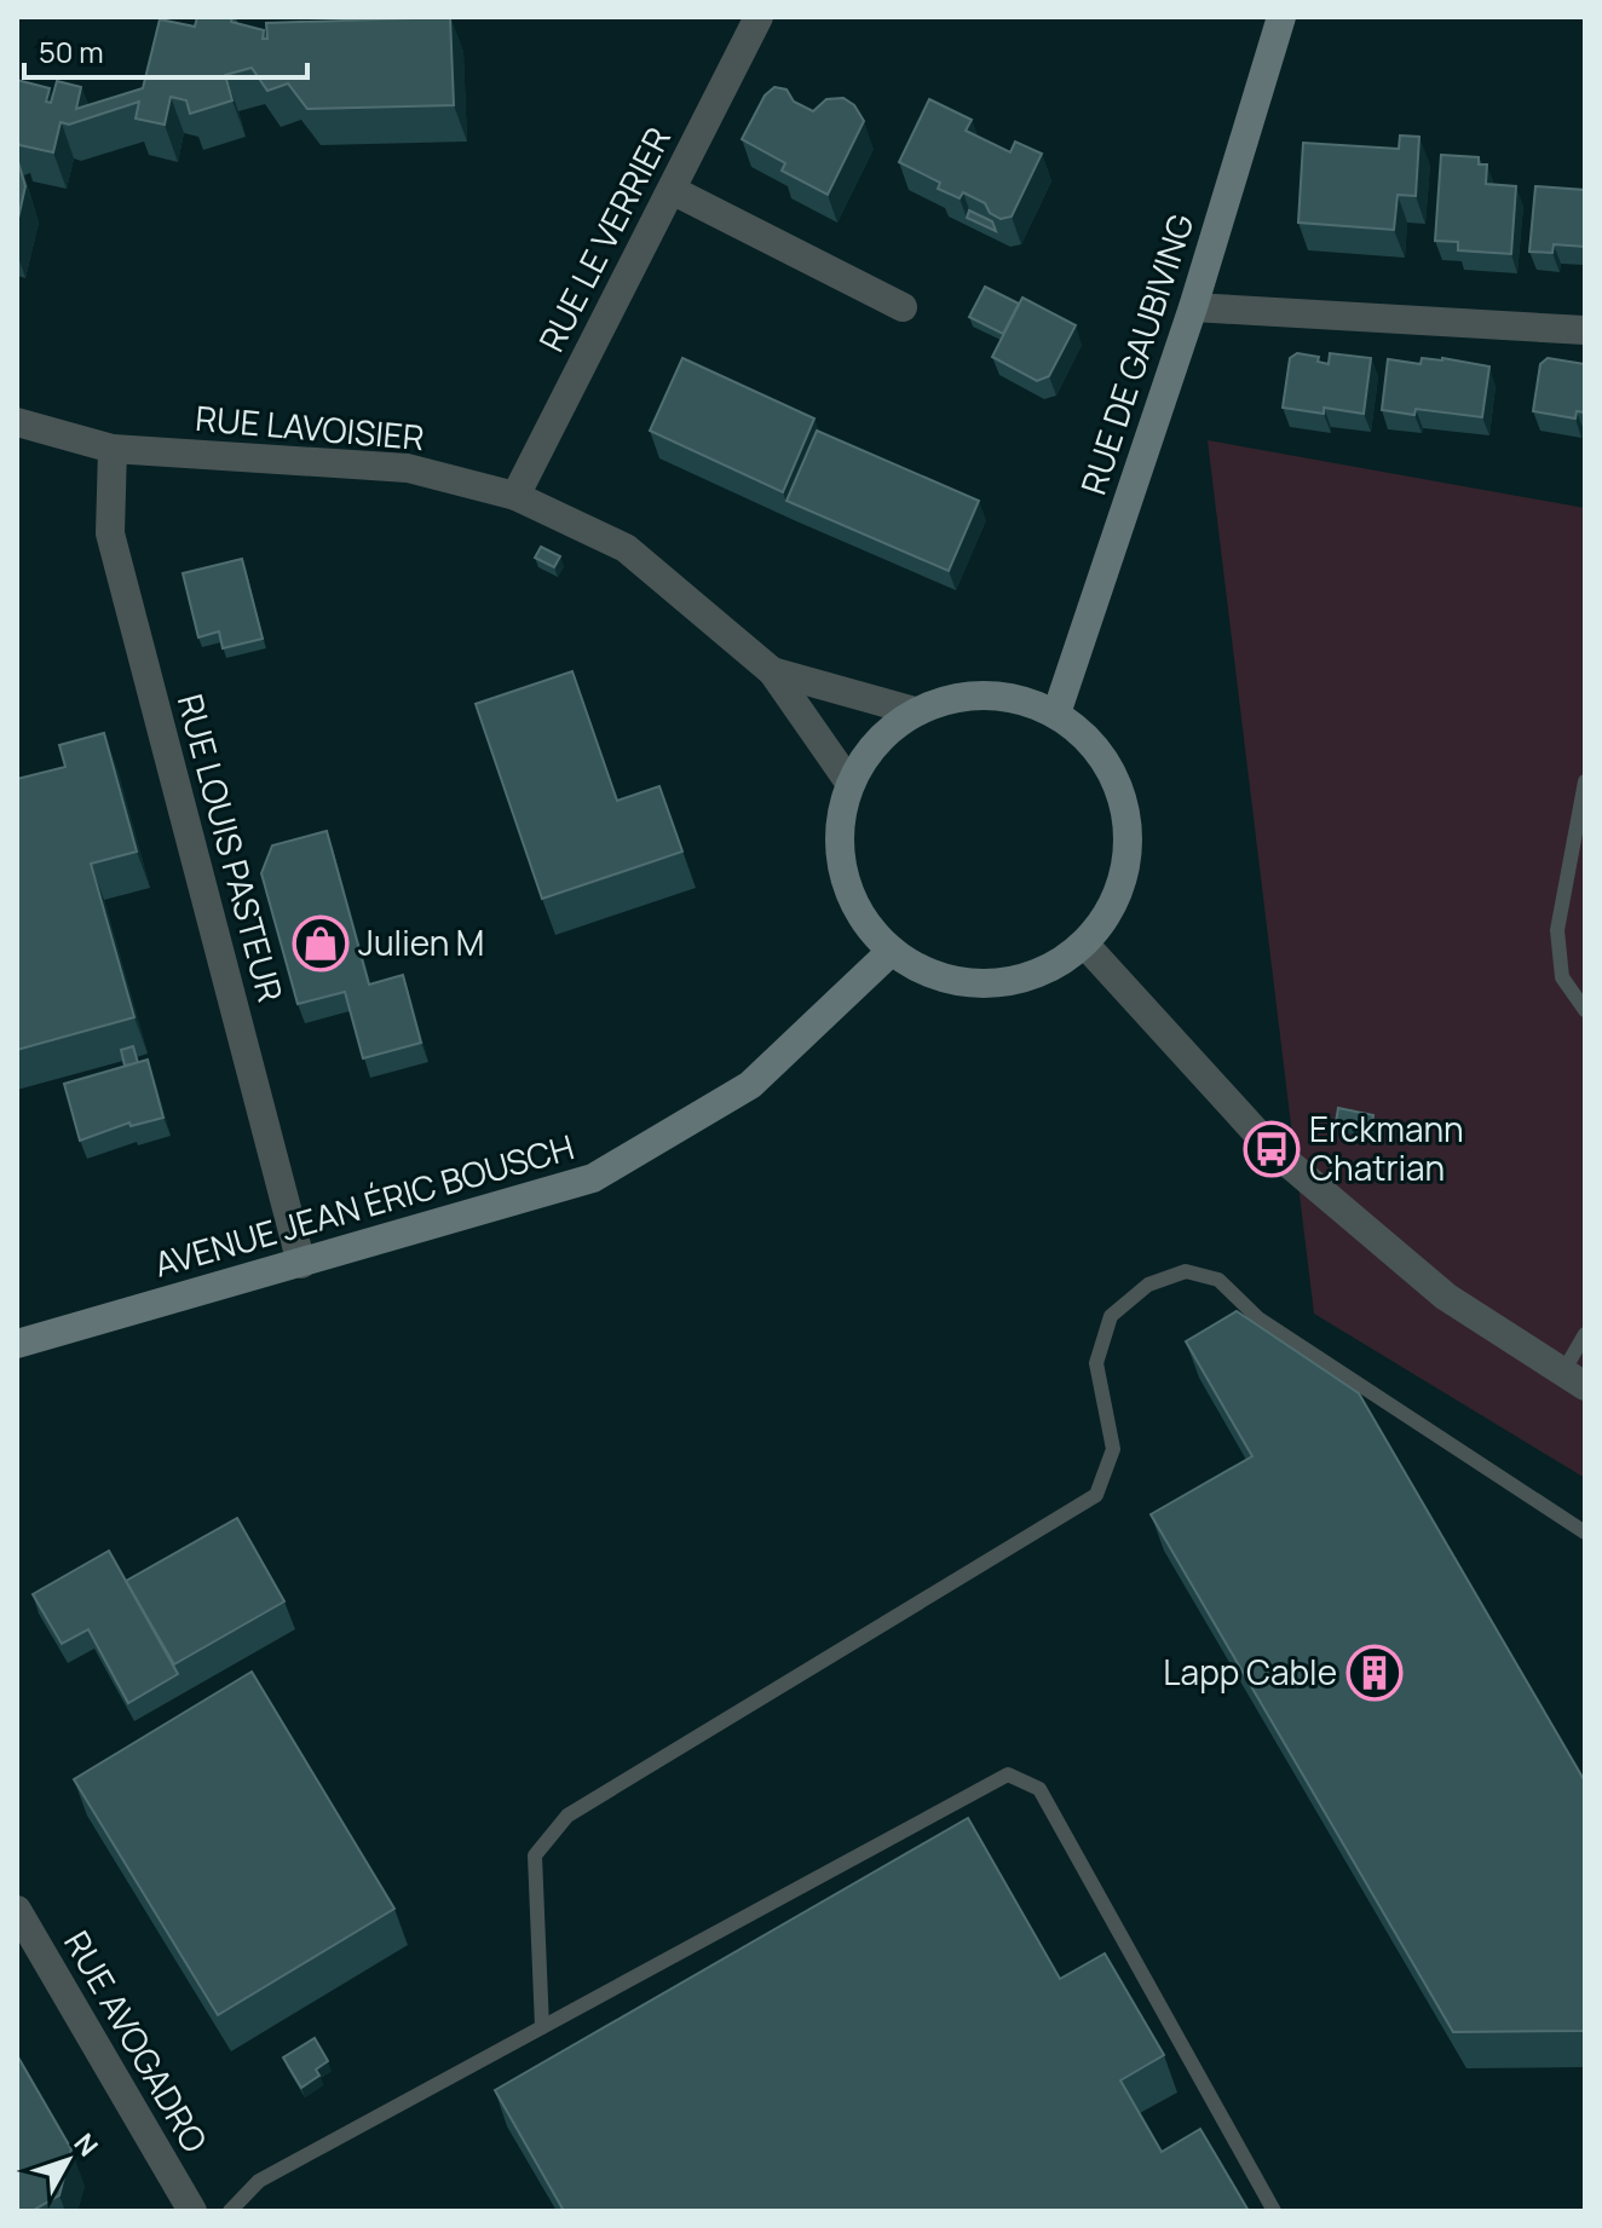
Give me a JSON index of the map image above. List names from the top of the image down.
{
  "streets": {
    "main road": ["RUE DE GAUBIVING", "AVENUE JEAN ÉRIC BOUSCH"],
    "street": [
      "RUE LE VERRIER",
      "RUE LAVOISIER",
      "RUE LOUIS PASTEUR",
      "RUE AVOGADRO"
    ]
  },
  "crossings": [
    ["RUE LE VERRIER", "RUE LAVOISIER"],
    ["RUE DE GAUBIVING", "RUE LAVOISIER"],
    ["RUE DE GAUBIVING", "AVENUE JEAN ÉRIC BOUSCH"],
    ["RUE LAVOISIER", "RUE LOUIS PASTEUR"],
    ["RUE LAVOISIER", "AVENUE JEAN ÉRIC BOUSCH"],
    ["RUE LOUIS PASTEUR", "AVENUE JEAN ÉRIC BOUSCH"]
  ],
  "places": {
    "shop": ["Julien M"],
    "bus stop": ["Erckmann Chatrian"],
    "building": ["Lapp Cable"]
  },
  "scale_bar": "50 m",
  "north": "top right"
}
